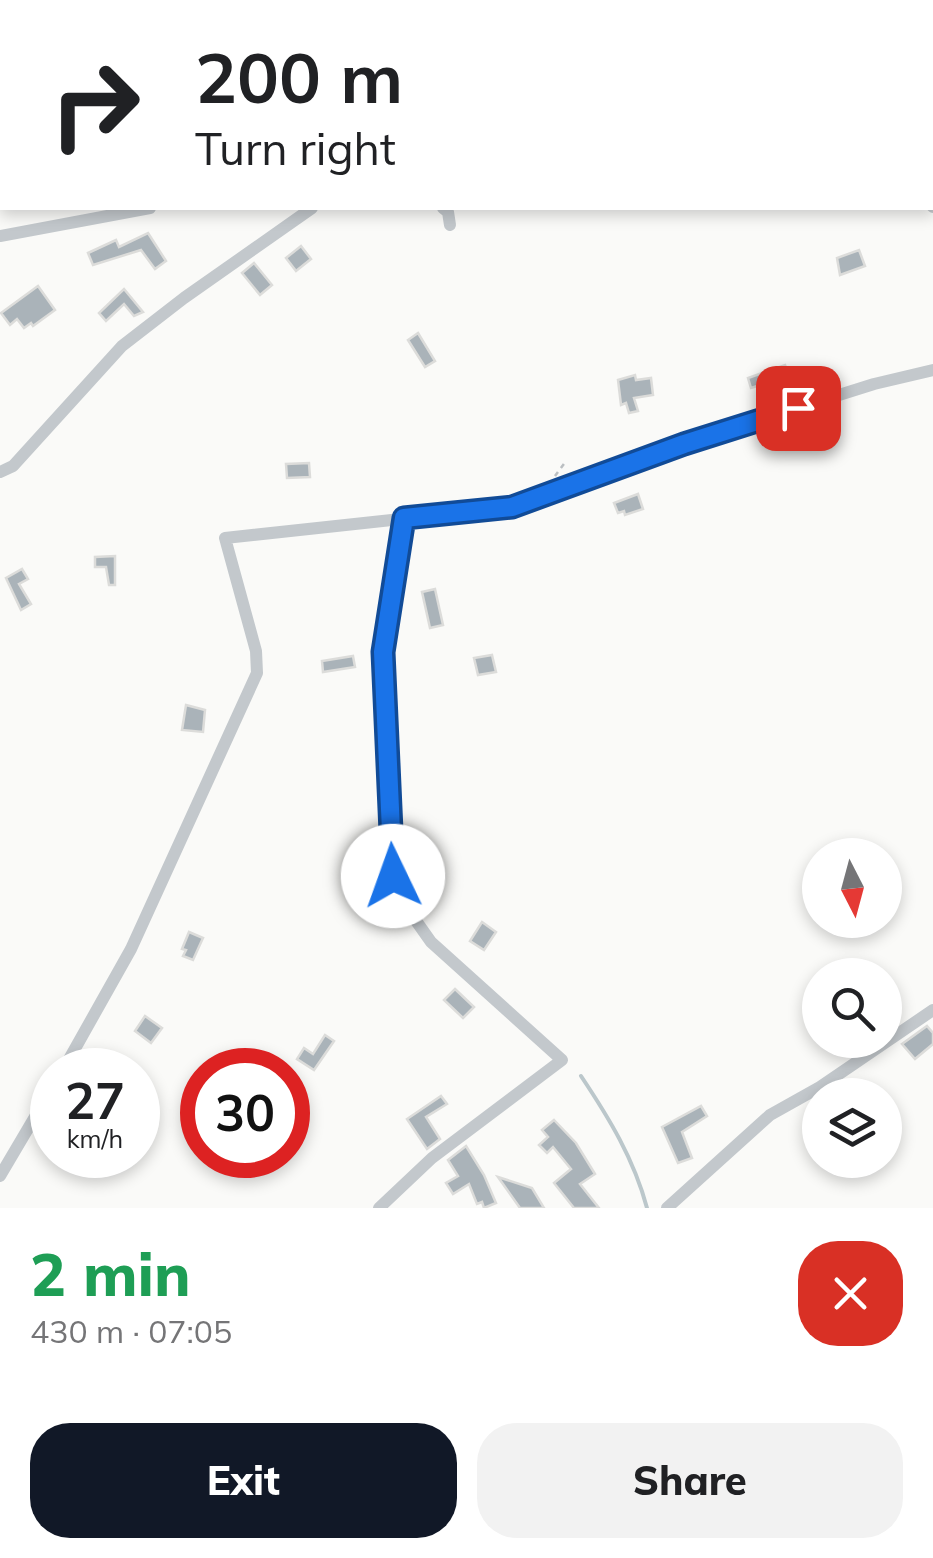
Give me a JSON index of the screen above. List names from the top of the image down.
{
  "north": "bottom",
  "page": {
    "turn": ["200 m", "Turn right"],
    "speed": "27 km/h",
    "limit": "30",
    "heading": ["2 min", "430 m · 07:05"],
    "buttons": ["Exit", "Share"]
  }
}
